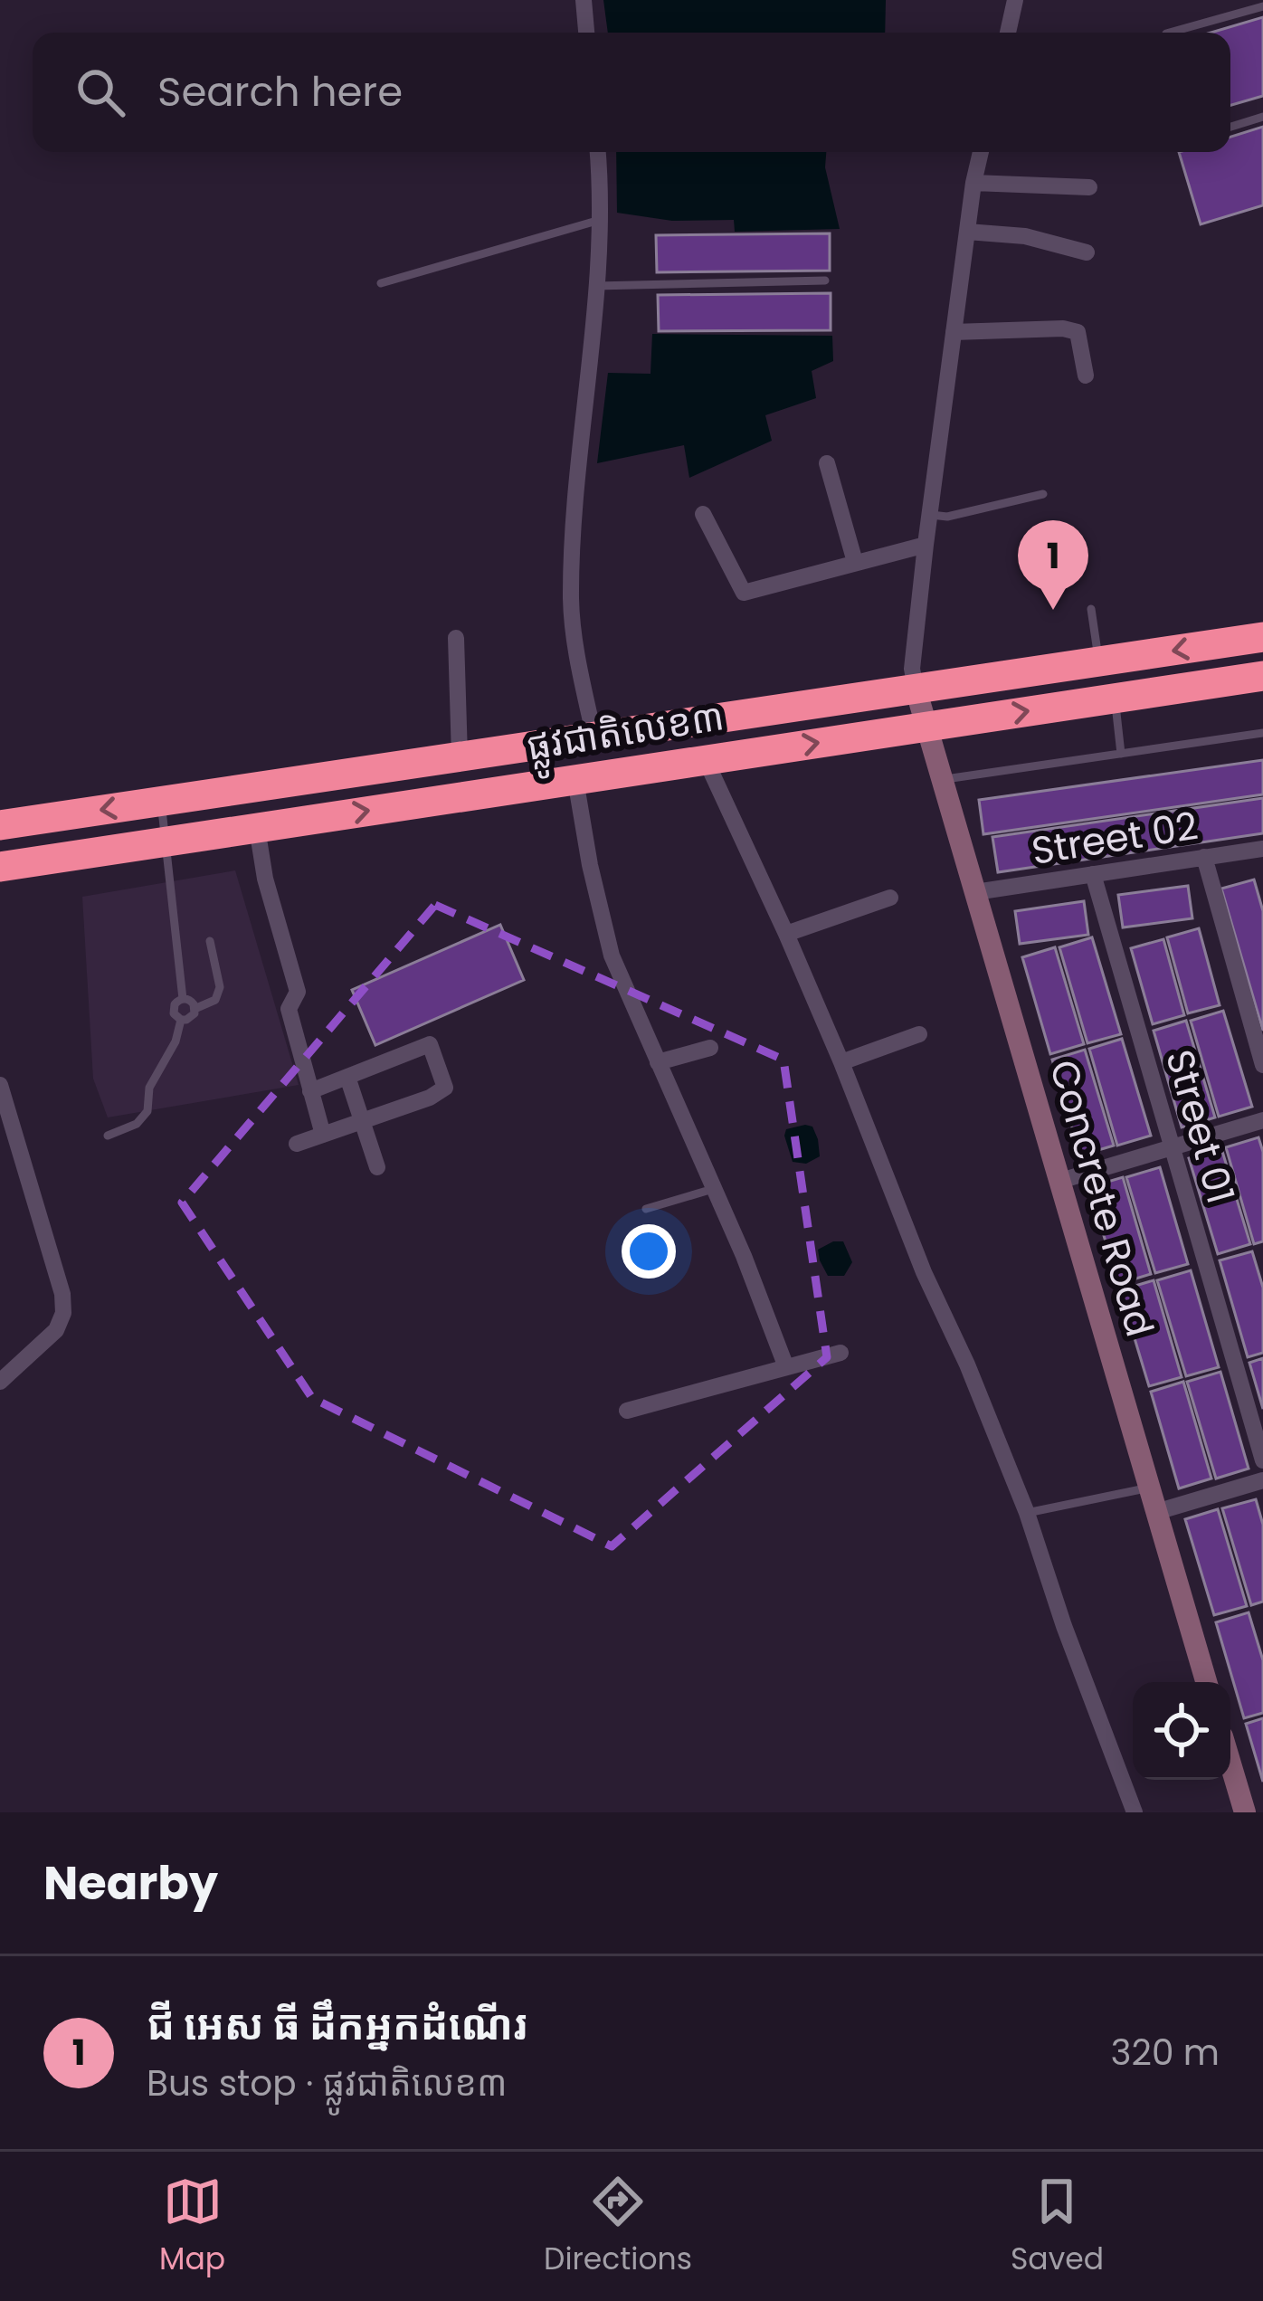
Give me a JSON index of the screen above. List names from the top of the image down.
{
  "streets": {
    "highway": ["ផ្លូវជាតិលេខ៣"],
    "street": ["Street 02", "Street 01", "Concrete Road"]
  },
  "crossings": [
    ["ផ្លូវជាតិលេខ៣", "Concrete Road"],
    ["Street 02", "Street 01"],
    ["Street 02", "Concrete Road"]
  ],
  "page": {
    "search": "Search here",
    "pins": "1",
    "heading": "Nearby",
    "list": [
      {
        "mark": "1",
        "name": "ជី អេស ធី ដឹកអ្នកដំណើរ",
        "note": "Bus stop · ផ្លូវជាតិលេខ៣",
        "value": "320 m"
      }
    ],
    "nav": ["Map", "Directions", "Saved"]
  }
}
